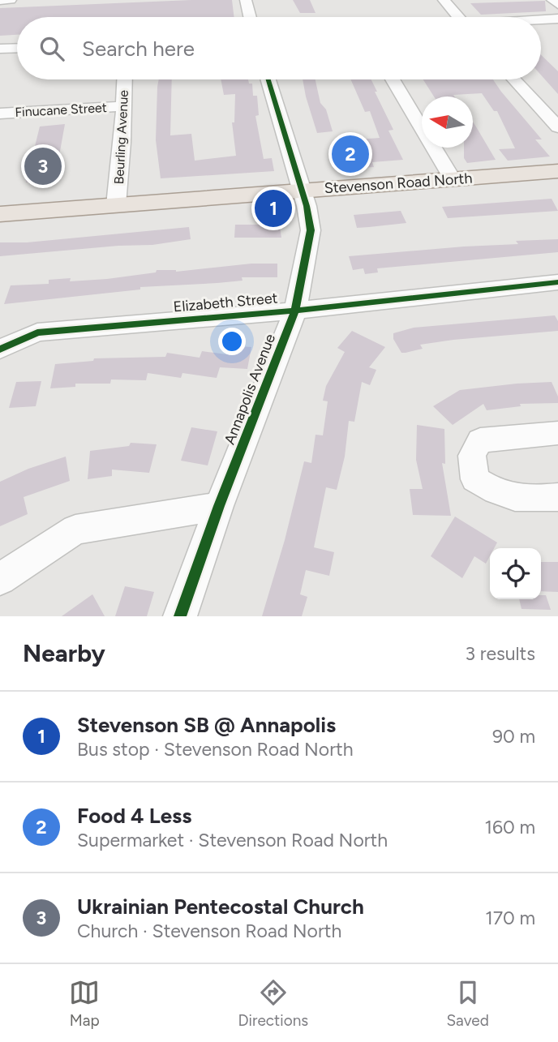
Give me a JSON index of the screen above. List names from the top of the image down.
{
  "streets": {
    "main road": ["Stevenson Road North"],
    "street": [
      "Finucane Street",
      "Beurling Avenue",
      "Elizabeth Street",
      "Annapolis Avenue"
    ]
  },
  "crossings": [
    ["Finucane Street", "Beurling Avenue"],
    ["Beurling Avenue", "Stevenson Road North"],
    ["Stevenson Road North", "Annapolis Avenue"],
    ["Elizabeth Street", "Annapolis Avenue"]
  ],
  "north": "left",
  "page": {
    "search": "Search here",
    "pins": ["2", "3", "1"],
    "heading": ["Nearby", "3 results"],
    "list": [
      {
        "mark": "1",
        "name": "Stevenson SB @ Annapolis",
        "note": "Bus stop · Stevenson Road North",
        "value": "90 m"
      },
      {
        "mark": "2",
        "name": "Food 4 Less",
        "note": "Supermarket · Stevenson Road North",
        "value": "160 m"
      },
      {
        "mark": "3",
        "name": "Ukrainian Pentecostal Church",
        "note": "Church · Stevenson Road North",
        "value": "170 m"
      }
    ],
    "nav": ["Map", "Directions", "Saved"]
  }
}
